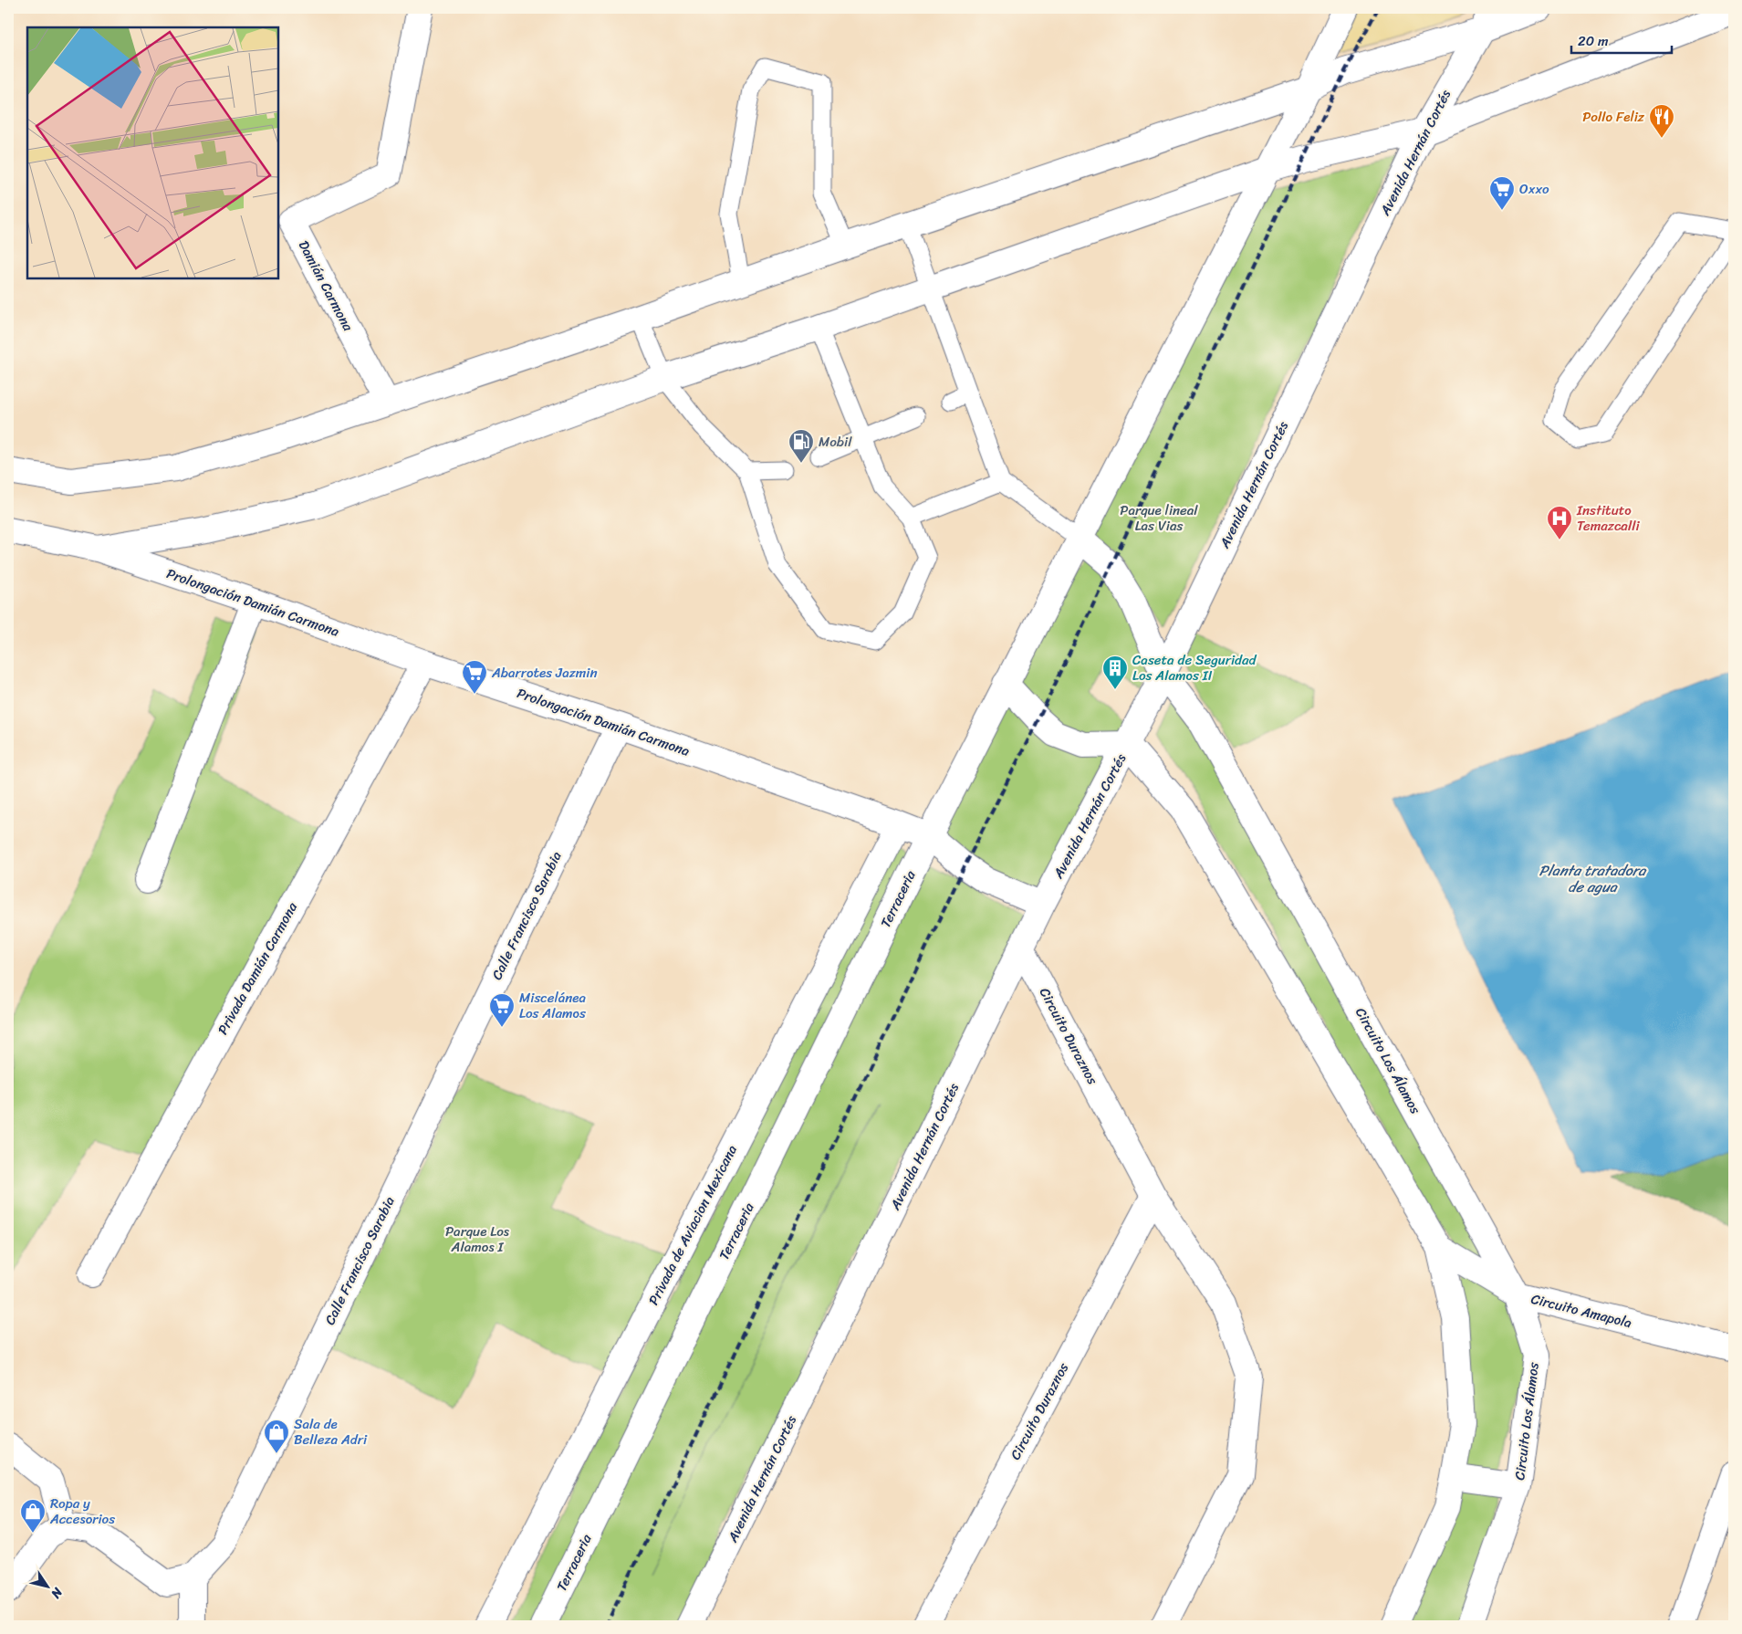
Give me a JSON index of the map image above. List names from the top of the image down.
{
  "streets": {
    "street": [
      "Avenida Hernán Cortés",
      "Damián Carmona",
      "Prolongación Damián Carmona",
      "Terraceria",
      "Calle Francisco Sarabia",
      "Privada Damián Carmona",
      "Circuito Duraznos",
      "Circuito Los Álamos",
      "Privada de Aviacion Mexicana",
      "Circuito Amapola"
    ]
  },
  "crossings": [
    ["Avenida Hernán Cortés", "Prolongación Damián Carmona"],
    ["Avenida Hernán Cortés", "Circuito Duraznos"],
    ["Avenida Hernán Cortés", "Circuito Los Álamos"],
    ["Prolongación Damián Carmona", "Terraceria"],
    ["Prolongación Damián Carmona", "Calle Francisco Sarabia"],
    ["Prolongación Damián Carmona", "Privada Damián Carmona"],
    ["Prolongación Damián Carmona", "Privada de Aviacion Mexicana"],
    ["Circuito Los Álamos", "Circuito Amapola"]
  ],
  "water": ["Planta tratadora de agua"],
  "parks": ["Parque lineal Las Vias", "Parque Los Alamos I"],
  "places": {
    "restaurant": ["Pollo Feliz"],
    "supermarket": ["Oxxo", "Abarrotes Jazmin", "Miscelánea Los Alamos"],
    "fuel station": ["Mobil"],
    "hospital": ["Instituto Temazcalli"],
    "building": ["Caseta de Seguridad Los Alamos II"],
    "shop": ["Sala de Belleza Adri", "Ropa y Accesorios"]
  },
  "scale_bar": "20 m",
  "north": "bottom right"
}
